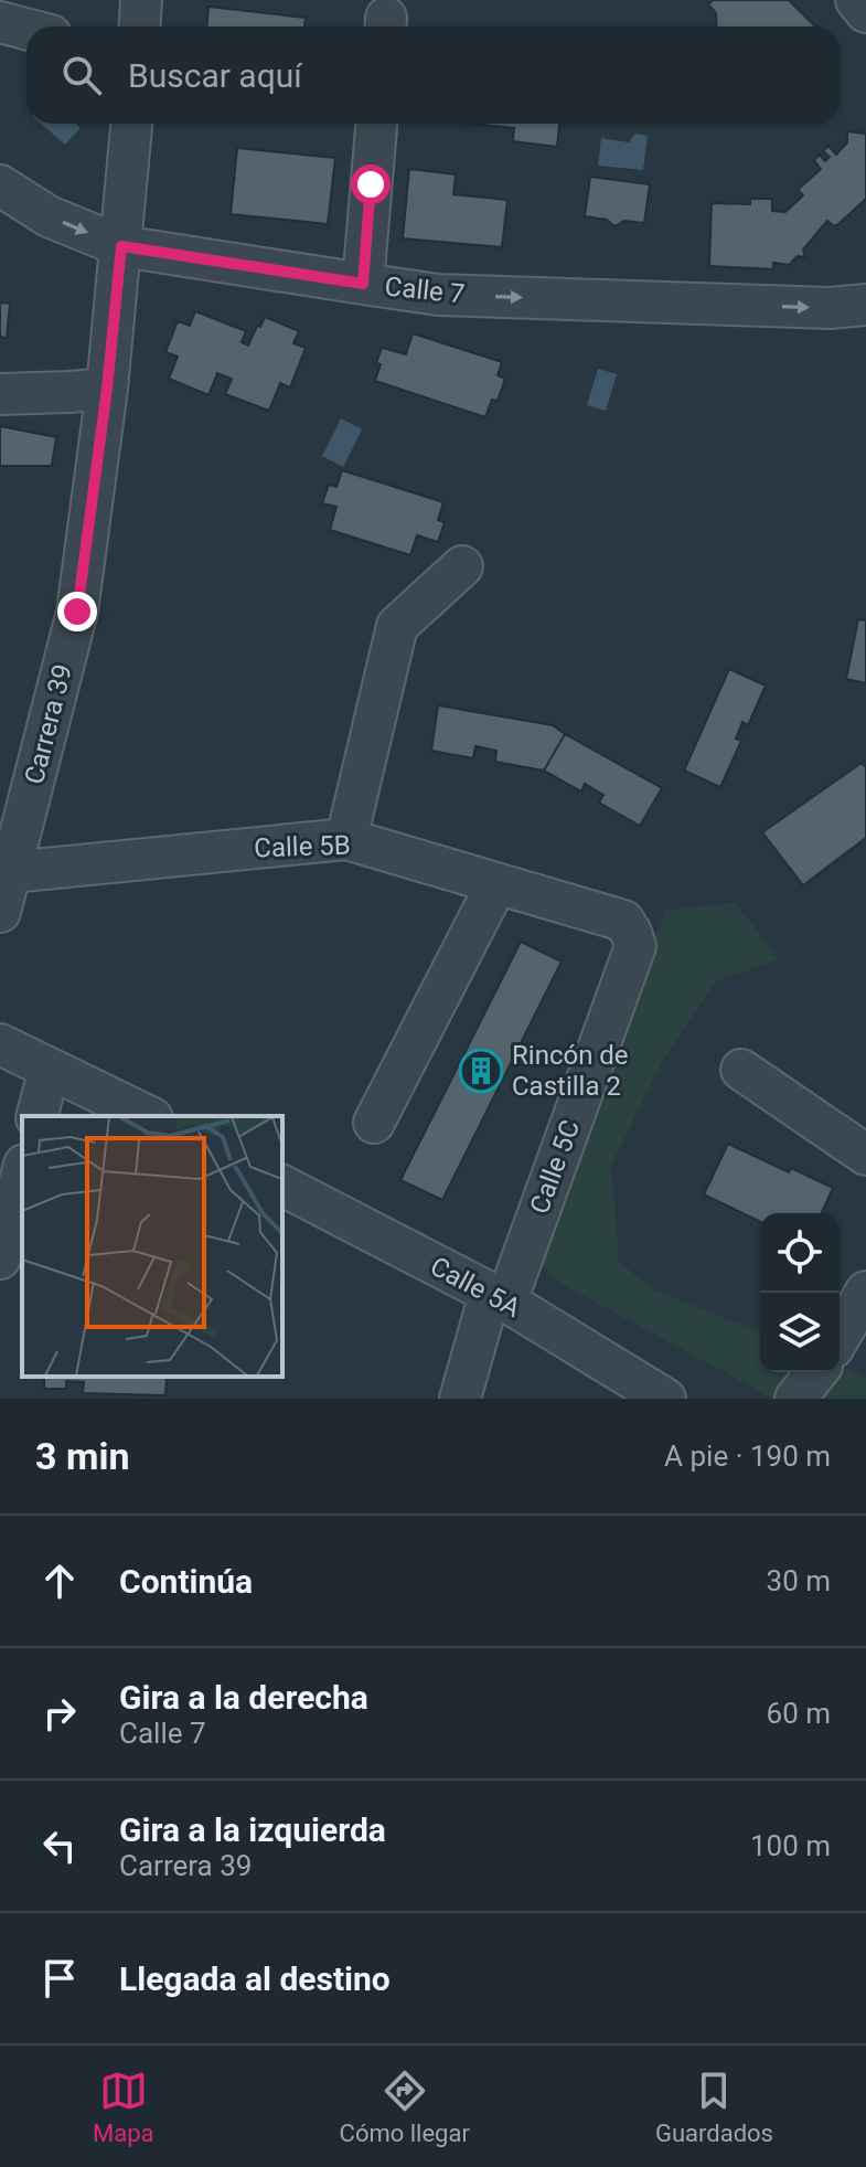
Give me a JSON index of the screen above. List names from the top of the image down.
{
  "streets": {
    "street": [
      "Calle 7",
      "Carrera 39",
      "Calle 5B",
      "Calle 5C",
      "Calle 5A"
    ]
  },
  "crossings": [
    ["Calle 7", "Carrera 39"],
    ["Carrera 39", "Calle 5B"],
    ["Calle 5B", "Calle 5C"],
    ["Calle 5C", "Calle 5A"]
  ],
  "one_way": ["Calle 7"],
  "places": {
    "building": ["Rincón de Castilla 2"]
  },
  "page": {
    "search": "Buscar aquí",
    "heading": ["3 min", "A pie · 190 m"],
    "list": [
      ["Continúa", "30 m"],
      ["Gira a la derecha", "Calle 7", "60 m"],
      ["Gira a la izquierda", "Carrera 39", "100 m"],
      "Llegada al destino"
    ],
    "nav": ["Mapa", "Cómo llegar", "Guardados"]
  }
}
